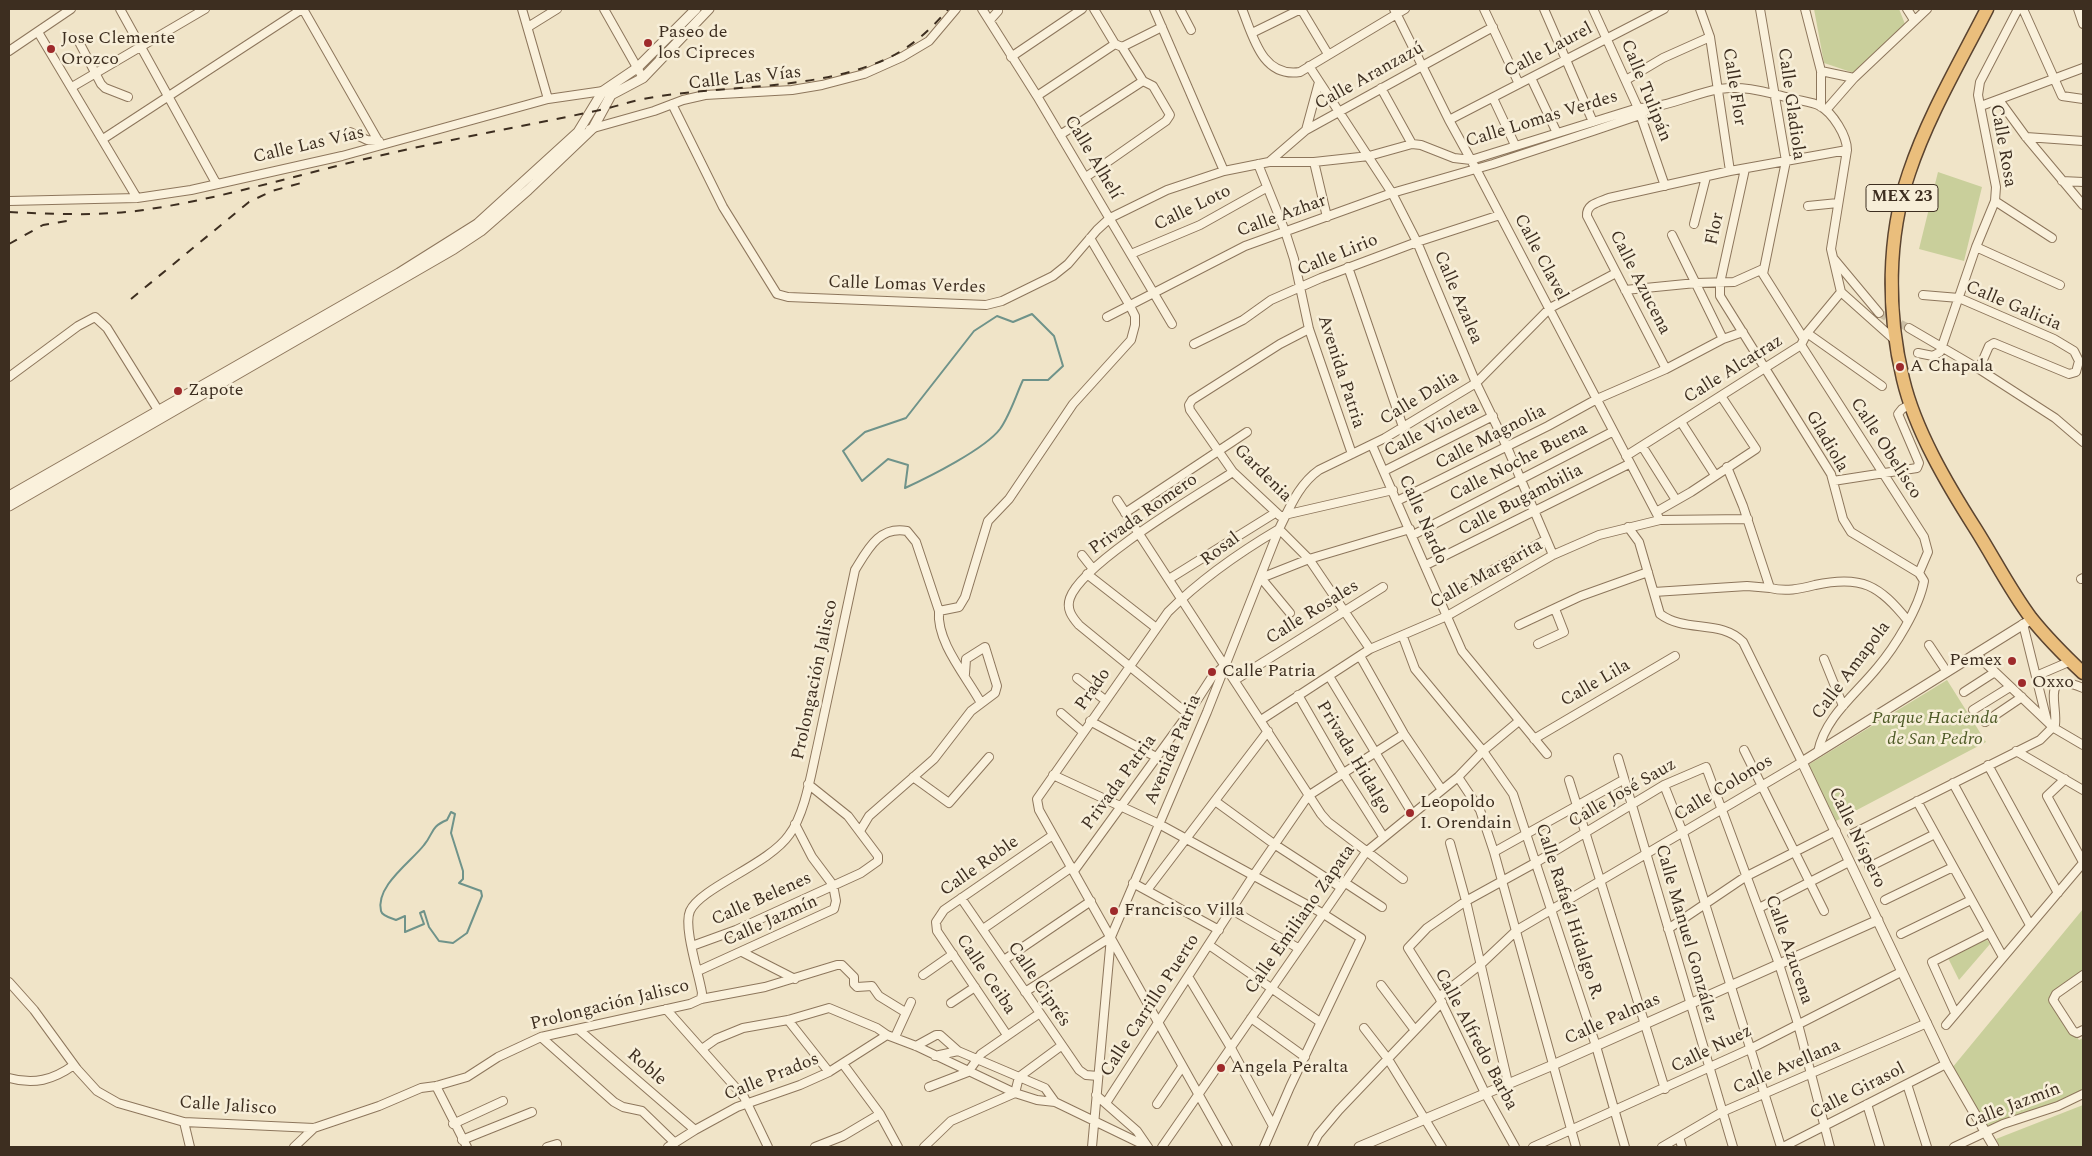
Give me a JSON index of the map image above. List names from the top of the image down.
{
  "streets": {
    "highway": ["MEX 23"],
    "street": [
      "Calle Laurel",
      "Calle Aranzazú",
      "Calle Las Vías",
      "Calle Flor",
      "Calle Tulipán",
      "Calle Gladiola",
      "Calle Lomas Verdes",
      "Calle Rosa",
      "Calle Alhelí",
      "Calle Loto",
      "Calle Azhar",
      "Flor",
      "Calle Lirio",
      "Calle Clavel",
      "Calle Azucena",
      "Calle Azalea",
      "Calle Galicia",
      "Calle Alcatraz",
      "Avenida Patria",
      "Calle Dalia",
      "Calle Violeta",
      "Calle Magnolia",
      "Gladiola",
      "Calle Obelisco",
      "Calle Noche Buena",
      "Gardenia",
      "Calle Bugambilia",
      "Privada Romero",
      "Calle Nardo",
      "Rosal",
      "Calle Margarita",
      "Calle Rosales",
      "Calle Amapola",
      "Prolongación Jalisco",
      "Calle Lila",
      "Prado",
      "Privada Hidalgo",
      "Privada Patria",
      "Calle Colonos",
      "Calle José Sauz",
      "Calle Níspero",
      "Calle Roble",
      "Calle Belenes",
      "Calle Rafaél Hidalgo R.",
      "Calle Emiliano Zapata",
      "Calle Jazmín",
      "Calle Manuel González",
      "Calle Ceiba",
      "Calle Ciprés",
      "Calle Carrillo Puerto",
      "Calle Palmas",
      "Calle Alfredo Barba",
      "Calle Nuez",
      "Roble",
      "Calle Avellana",
      "Calle Prados",
      "Calle Girasol",
      "Calle Jalisco"
    ]
  },
  "crossings": [
    ["Calle Laurel", "Calle Tulipán"],
    ["Calle Laurel", "Calle Clavel"],
    ["Calle Aranzazú", "Calle Lomas Verdes"],
    ["Calle Aranzazú", "Calle Clavel"],
    ["Calle Aranzazú", "Calle Azalea"],
    ["Calle Las Vías", "Calle Lomas Verdes"],
    ["Calle Flor", "Calle Lomas Verdes"],
    ["Calle Tulipán", "Calle Lomas Verdes"],
    ["Calle Tulipán", "Calle Azucena"],
    ["Calle Gladiola", "Calle Lomas Verdes"],
    ["Calle Lomas Verdes", "Calle Alhelí"],
    ["Calle Lomas Verdes", "Calle Azhar"],
    ["Calle Lomas Verdes", "Calle Clavel"],
    ["Calle Lomas Verdes", "Calle Azalea"],
    ["Calle Lomas Verdes", "Avenida Patria"],
    ["Calle Rosa", "Calle Galicia"],
    ["Calle Alhelí", "Calle Loto"],
    ["Calle Alhelí", "Calle Azhar"],
    ["MEX 23", "Calle Colonos"],
    ["Calle Loto", "Avenida Patria"],
    ["Calle Azhar", "Calle Clavel"],
    ["Calle Azhar", "Calle Azalea"],
    ["Calle Azhar", "Avenida Patria"],
    ["Flor", "Gladiola"],
    ["Calle Lirio", "Calle Clavel"],
    ["Calle Lirio", "Calle Azalea"],
    ["Calle Lirio", "Avenida Patria"],
    ["Calle Clavel", "Calle Alcatraz"],
    ["Calle Clavel", "Calle Dalia"],
    ["Calle Clavel", "Calle Magnolia"],
    ["Calle Clavel", "Calle Noche Buena"],
    ["Calle Clavel", "Calle Bugambilia"],
    ["Calle Clavel", "Calle Margarita"],
    ["Calle Azucena", "Calle Dalia"],
    ["Calle Azucena", "Calle Magnolia"],
    ["Calle Azucena", "Calle Colonos"],
    ["Calle Azucena", "Calle José Sauz"],
    ["Calle Azucena", "Calle Palmas"],
    ["Calle Azucena", "Calle Nuez"],
    ["Calle Azucena", "Calle Avellana"],
    ["Calle Azucena", "Calle Girasol"],
    ["Calle Azalea", "Calle Dalia"],
    ["Calle Azalea", "Calle Violeta"],
    ["Calle Azalea", "Calle Magnolia"],
    ["Calle Azalea", "Calle Noche Buena"],
    ["Calle Azalea", "Calle Bugambilia"],
    ["Calle Azalea", "Calle Margarita"],
    ["Calle Alcatraz", "Gladiola"],
    ["Calle Alcatraz", "Calle Obelisco"],
    ["Calle Alcatraz", "Calle Bugambilia"],
    ["Avenida Patria", "Calle Dalia"],
    ["Avenida Patria", "Calle Noche Buena"],
    ["Avenida Patria", "Gardenia"],
    ["Avenida Patria", "Rosal"],
    ["Avenida Patria", "Privada Patria"],
    ["Avenida Patria", "Calle Ciprés"],
    ["Calle Dalia", "Calle Nardo"],
    ["Calle Violeta", "Calle Nardo"],
    ["Calle Magnolia", "Gladiola"],
    ["Calle Magnolia", "Calle Nardo"],
    ["Gladiola", "Calle Obelisco"],
    ["Gladiola", "Calle Amapola"],
    ["Calle Noche Buena", "Calle Nardo"],
    ["Gardenia", "Privada Romero"],
    ["Calle Bugambilia", "Calle Nardo"],
    ["Privada Romero", "Prado"],
    ["Calle Nardo", "Calle Margarita"],
    ["Calle Nardo", "Calle Lila"],
    ["Calle Nardo", "Calle Emiliano Zapata"],
    ["Rosal", "Prado"],
    ["Calle Margarita", "Privada Hidalgo"],
    ["Calle Margarita", "Calle Rafaél Hidalgo R."],
    ["Calle Amapola", "Calle Colonos"],
    ["Prolongación Jalisco", "Calle Belenes"],
    ["Prolongación Jalisco", "Calle Jazmín"],
    ["Prolongación Jalisco", "Roble"],
    ["Prolongación Jalisco", "Calle Jalisco"],
    ["Prado", "Calle Roble"],
    ["Privada Hidalgo", "Calle Emiliano Zapata"],
    ["Privada Hidalgo", "Calle Carrillo Puerto"],
    ["Privada Patria", "Calle Ciprés"],
    ["Calle Colonos", "Calle Níspero"],
    ["Calle Colonos", "Calle Rafaél Hidalgo R."],
    ["Calle Colonos", "Calle Manuel González"],
    ["Calle Colonos", "Calle Alfredo Barba"],
    ["Calle José Sauz", "Calle Rafaél Hidalgo R."],
    ["Calle José Sauz", "Calle Manuel González"],
    ["Calle José Sauz", "Calle Alfredo Barba"],
    ["Calle Níspero", "Calle Jazmín"],
    ["Calle Níspero", "Calle Palmas"],
    ["Calle Níspero", "Calle Nuez"],
    ["Calle Níspero", "Calle Avellana"],
    ["Calle Níspero", "Calle Girasol"],
    ["Calle Roble", "Calle Ceiba"],
    ["Calle Roble", "Calle Ciprés"],
    ["Calle Belenes", "Calle Jazmín"],
    ["Calle Rafaél Hidalgo R.", "Calle Emiliano Zapata"],
    ["Calle Rafaél Hidalgo R.", "Calle Palmas"],
    ["Calle Rafaél Hidalgo R.", "Calle Nuez"],
    ["Calle Manuel González", "Calle Palmas"],
    ["Calle Manuel González", "Calle Nuez"],
    ["Calle Manuel González", "Calle Avellana"],
    ["Calle Palmas", "Calle Alfredo Barba"],
    ["Roble", "Calle Prados"]
  ],
  "parks": ["Parque Hacienda de San Pedro"],
  "places": [
    "Paseo de los Cipreces",
    "Jose Clemente Orozco",
    "A Chapala",
    "Zapote",
    "Pemex",
    "Calle Patria",
    "Oxxo",
    "Leopoldo I. Orendain",
    "Francisco Villa",
    "Angela Peralta"
  ]
}
